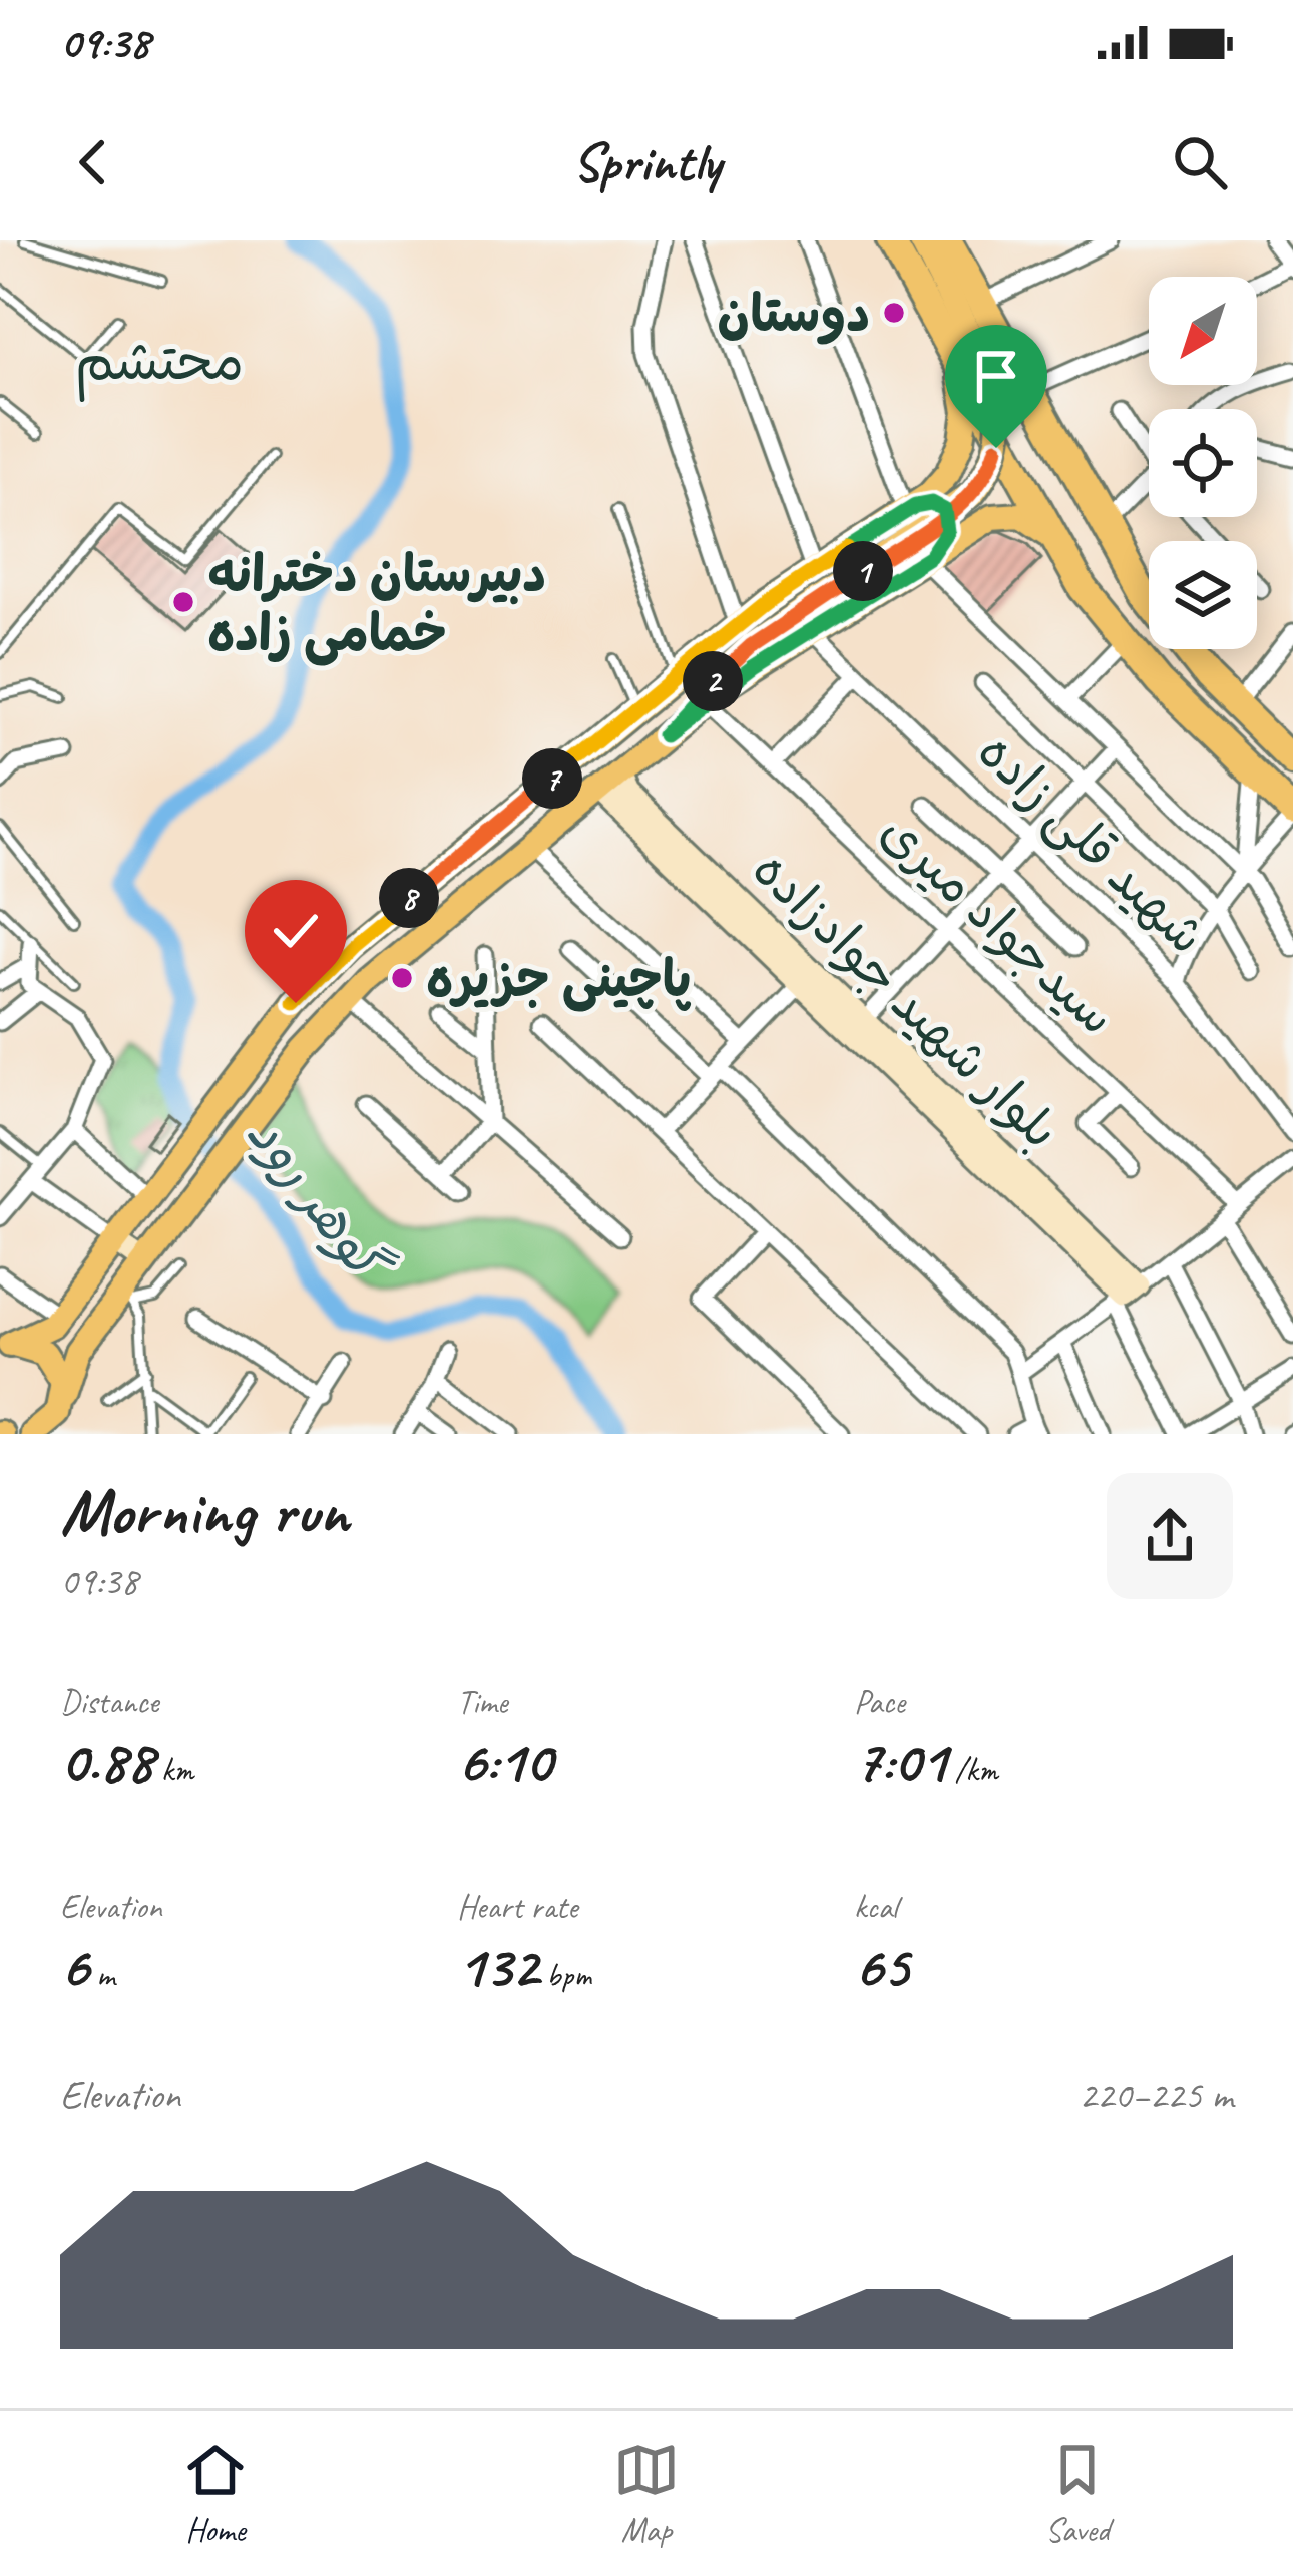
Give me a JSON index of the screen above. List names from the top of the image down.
{
  "streets": {
    "street": ["شهید قلی زاده", "سیدجواد میری", "بلوار شهید جوادزاده"]
  },
  "districts": ["محتشم"],
  "water": ["گوهر رود"],
  "places": ["دوستان", "دبیرستان دخترانه خمامی زاده", "پاچینی جزیره"],
  "north": "bottom left",
  "page": {
    "status": "09:38",
    "header": "Sprintly",
    "pins": [
      "1",
      "2",
      "7",
      "8"
    ],
    "heading": ["Morning run", "09:38"],
    "stats": [
      ["Distance", "0.88 km"],
      ["Time", "6:10"],
      ["Pace", "7:01 /km"],
      ["Elevation", "6 m"],
      ["Heart rate", "132 bpm"],
      ["kcal", "65"]
    ],
    "chart": ["Elevation", "220–225 m"],
    "tabs": ["Home", "Map", "Saved"]
  }
}
